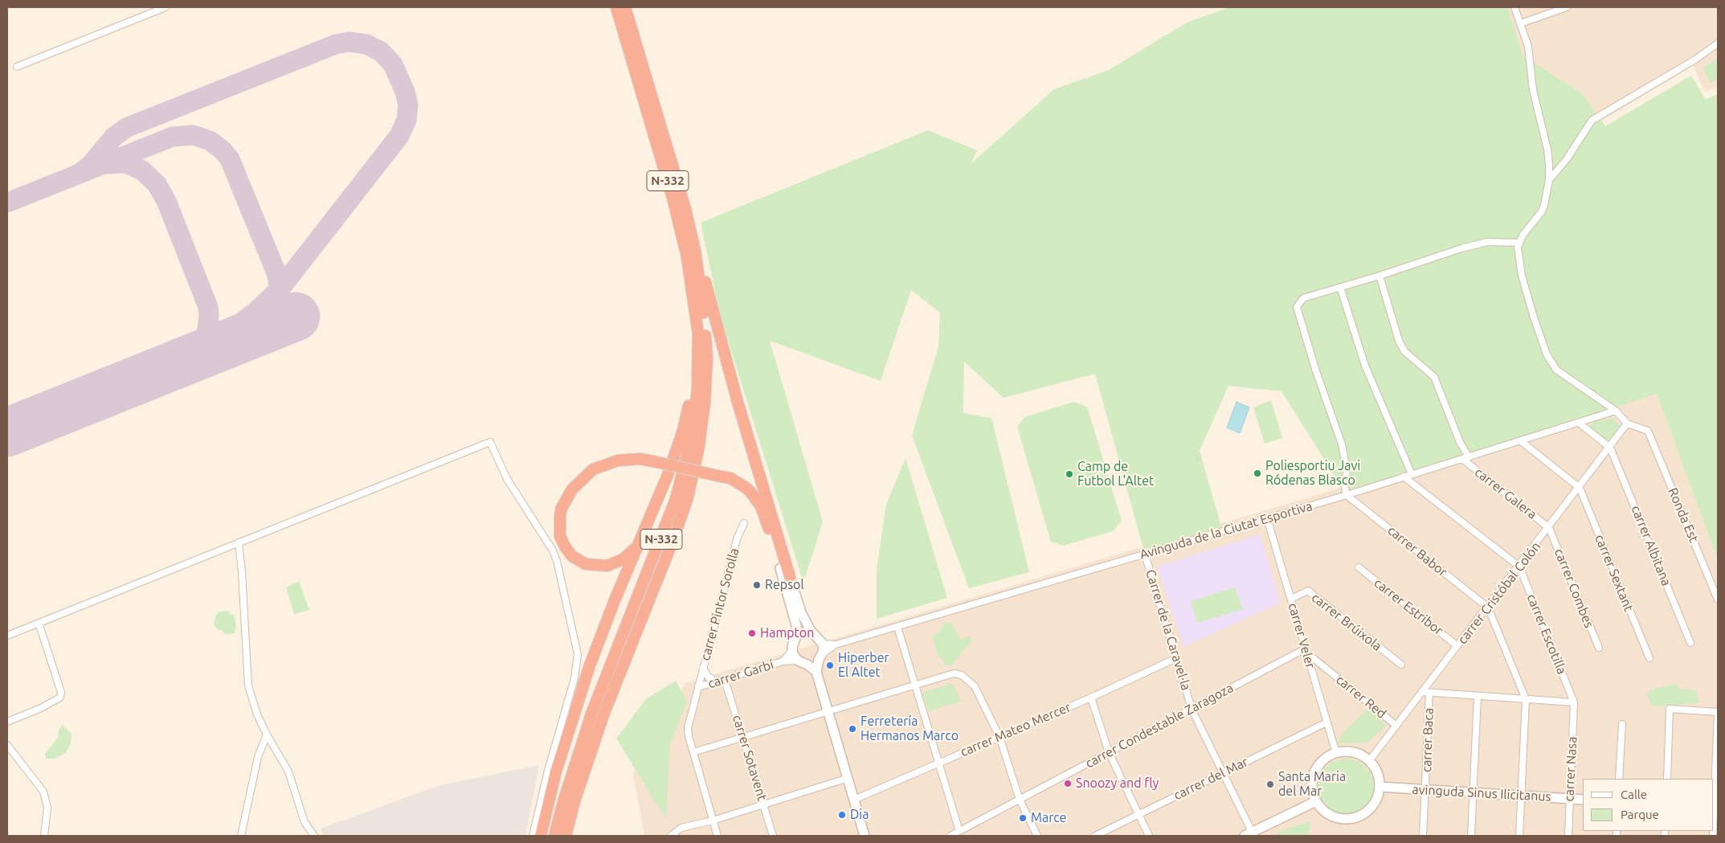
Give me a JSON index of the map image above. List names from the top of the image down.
{
  "streets": {
    "highway": ["N-332"],
    "street": [
      "carrer Galera",
      "Ronda Est",
      "Avinguda de la Ciutat Esportiva",
      "carrer Albitana",
      "carrer Babor",
      "carrer Sextant",
      "carrer Combes",
      "carrer Cristóbal Colón",
      "carrer Pintor Sorolla",
      "carrer Estribor",
      "carrer Brúixola",
      "Carrer de la Caravel·la",
      "carrer Escotilla",
      "carrer Veler",
      "carrer Garbí",
      "carrer Red",
      "carrer Condestable Zaragoza",
      "carrer Mateo Mercer",
      "carrer Baca",
      "carrer Sotavent",
      "carrer Nasa",
      "carrer del Mar",
      "avinguda Sinus Ilicitanus"
    ]
  },
  "crossings": [
    ["carrer Galera", "Avinguda de la Ciutat Esportiva"],
    ["carrer Galera", "carrer Combes"],
    ["carrer Galera", "carrer Cristóbal Colón"],
    ["Ronda Est", "carrer Cristóbal Colón"],
    ["Avinguda de la Ciutat Esportiva", "carrer Babor"],
    ["Avinguda de la Ciutat Esportiva", "Carrer de la Caravel·la"],
    ["Avinguda de la Ciutat Esportiva", "carrer Veler"],
    ["carrer Albitana", "carrer Cristóbal Colón"],
    ["carrer Babor", "carrer Cristóbal Colón"],
    ["carrer Sextant", "carrer Cristóbal Colón"],
    ["carrer Combes", "carrer Cristóbal Colón"],
    ["carrer Cristóbal Colón", "carrer Estribor"],
    ["carrer Cristóbal Colón", "carrer Escotilla"],
    ["carrer Cristóbal Colón", "carrer Veler"],
    ["carrer Cristóbal Colón", "carrer Red"],
    ["carrer Cristóbal Colón", "avinguda Sinus Ilicitanus"],
    ["carrer Pintor Sorolla", "carrer Garbí"],
    ["carrer Brúixola", "carrer Veler"],
    ["Carrer de la Caravel·la", "carrer Condestable Zaragoza"],
    ["Carrer de la Caravel·la", "carrer Mateo Mercer"],
    ["Carrer de la Caravel·la", "carrer del Mar"],
    ["carrer Escotilla", "carrer Nasa"],
    ["carrer Veler", "carrer Red"],
    ["carrer Veler", "carrer Condestable Zaragoza"],
    ["carrer Veler", "carrer del Mar"],
    ["carrer Veler", "avinguda Sinus Ilicitanus"],
    ["carrer Garbí", "carrer Sotavent"],
    ["carrer Red", "carrer Condestable Zaragoza"],
    ["carrer Baca", "avinguda Sinus Ilicitanus"],
    ["carrer Nasa", "avinguda Sinus Ilicitanus"]
  ],
  "places": [
    "Poliesportiu Javi Ródenas Blasco",
    "Camp de Futbol L'Altet",
    "Repsol",
    "Hampton",
    "Hiperber El Altet",
    "Ferretería Hermanos Marco",
    "Snoozy and fly",
    "Santa Maria del Mar",
    "Dia",
    "Marce"
  ],
  "legend": ["Calle", "Parque"]
}
